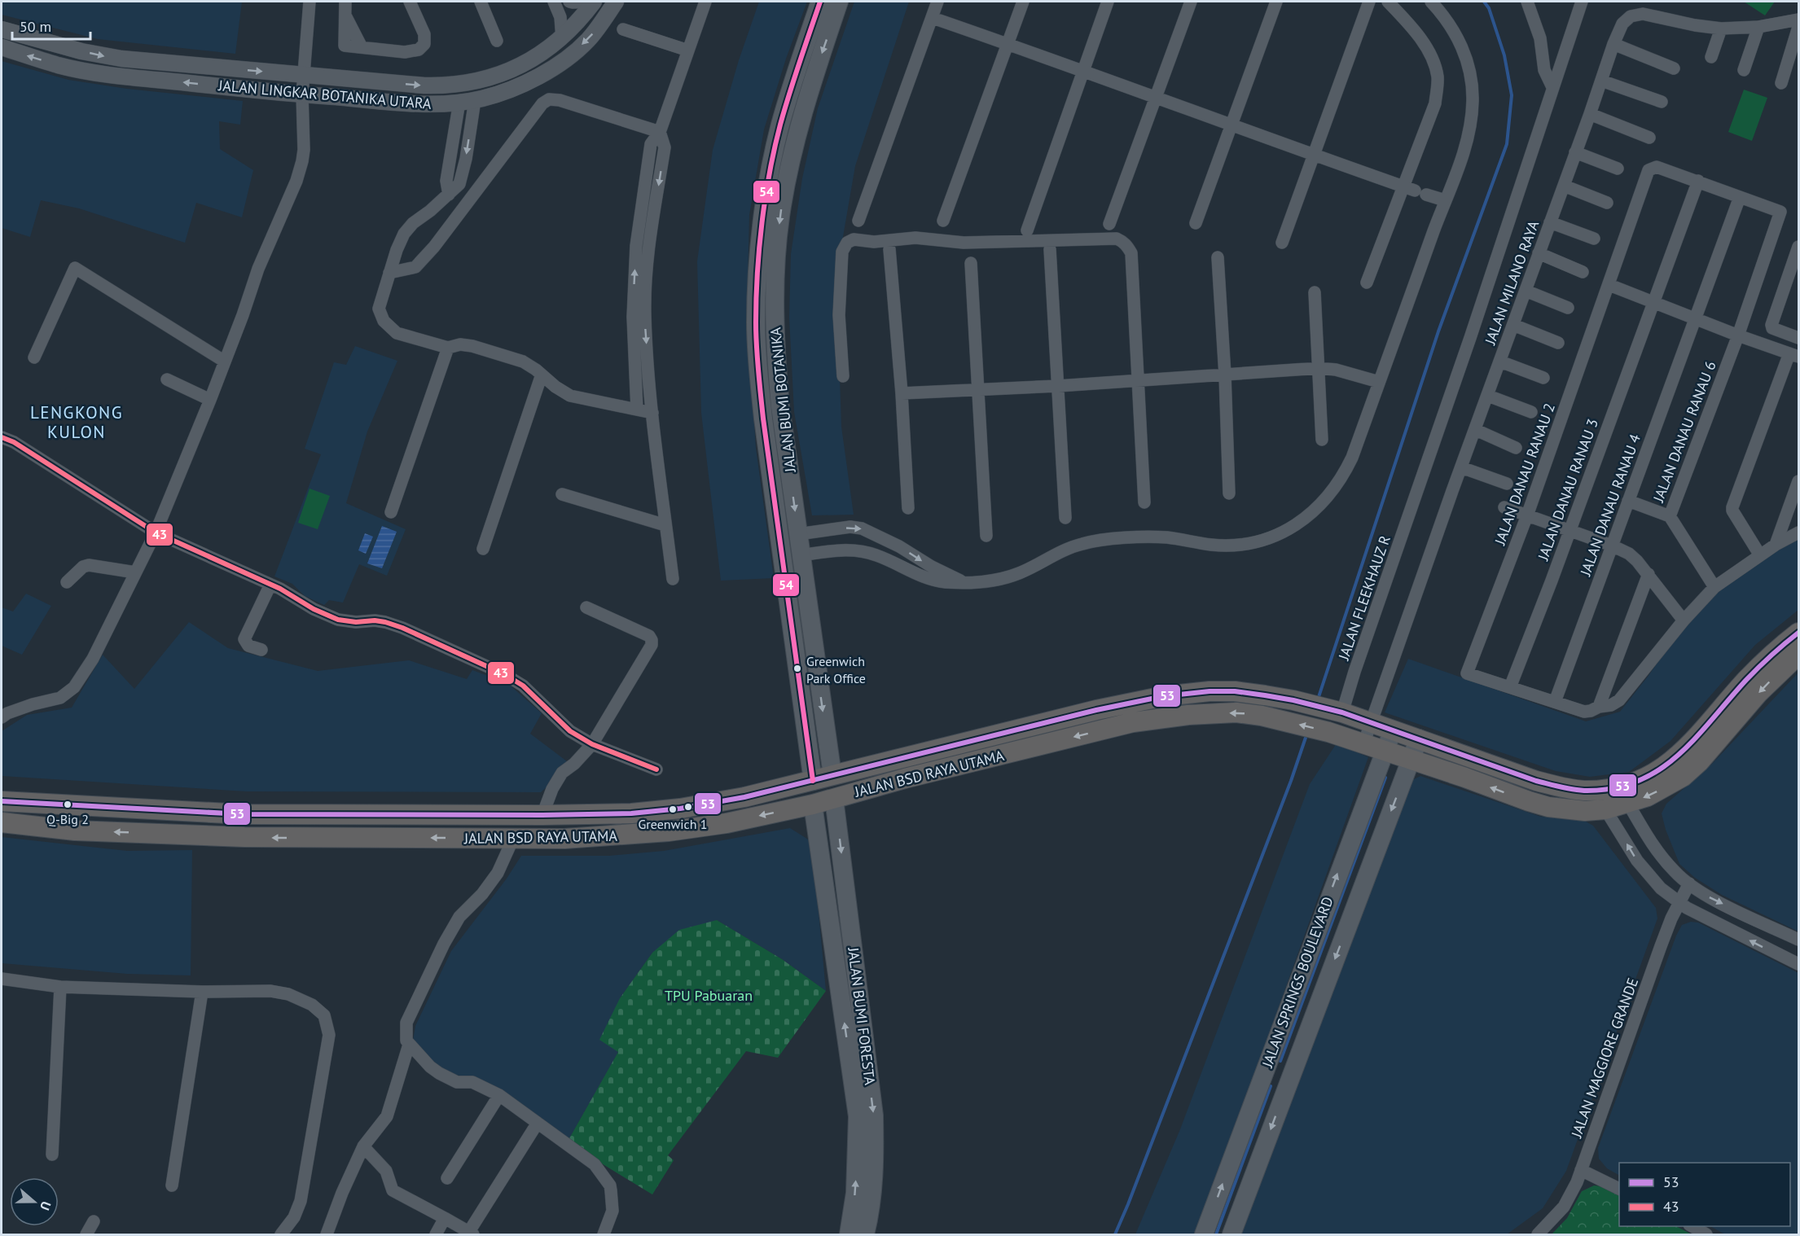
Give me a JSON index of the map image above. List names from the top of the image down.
{
  "streets": {
    "main road": [
      "JALAN BUMI BOTANIKA",
      "JALAN BSD RAYA UTAMA",
      "JALAN SPRINGS BOULEVARD",
      "JALAN BUMI FORESTA"
    ],
    "street": [
      "JALAN LINGKAR BOTANIKA UTARA",
      "JALAN MILANO RAYA",
      "JALAN DANAU RANAU 6",
      "JALAN DANAU RANAU 2",
      "JALAN DANAU RANAU 3",
      "JALAN DANAU RANAU 4",
      "JALAN FLEEKHAUZ R",
      "JALAN MAGGIORE GRANDE"
    ]
  },
  "crossings": [
    ["JALAN MILANO RAYA", "JALAN BSD RAYA UTAMA"],
    ["JALAN BUMI BOTANIKA", "JALAN BSD RAYA UTAMA"],
    ["JALAN DANAU RANAU 6", "JALAN DANAU RANAU 4"],
    ["JALAN DANAU RANAU 2", "JALAN DANAU RANAU 3"],
    ["JALAN FLEEKHAUZ R", "JALAN BSD RAYA UTAMA"],
    ["JALAN BSD RAYA UTAMA", "JALAN SPRINGS BOULEVARD"],
    ["JALAN BSD RAYA UTAMA", "JALAN BUMI FORESTA"]
  ],
  "districts": ["LENGKONG KULON"],
  "parks": ["TPU Pabuaran"],
  "places": ["Greenwich Park Office", "Q-Big 2", "Greenwich 1"],
  "lines": ["transit line 54", "transit line 43", "transit line 53"],
  "legend": ["53", "43"],
  "scale_bar": "50 m",
  "north": "right"
}
